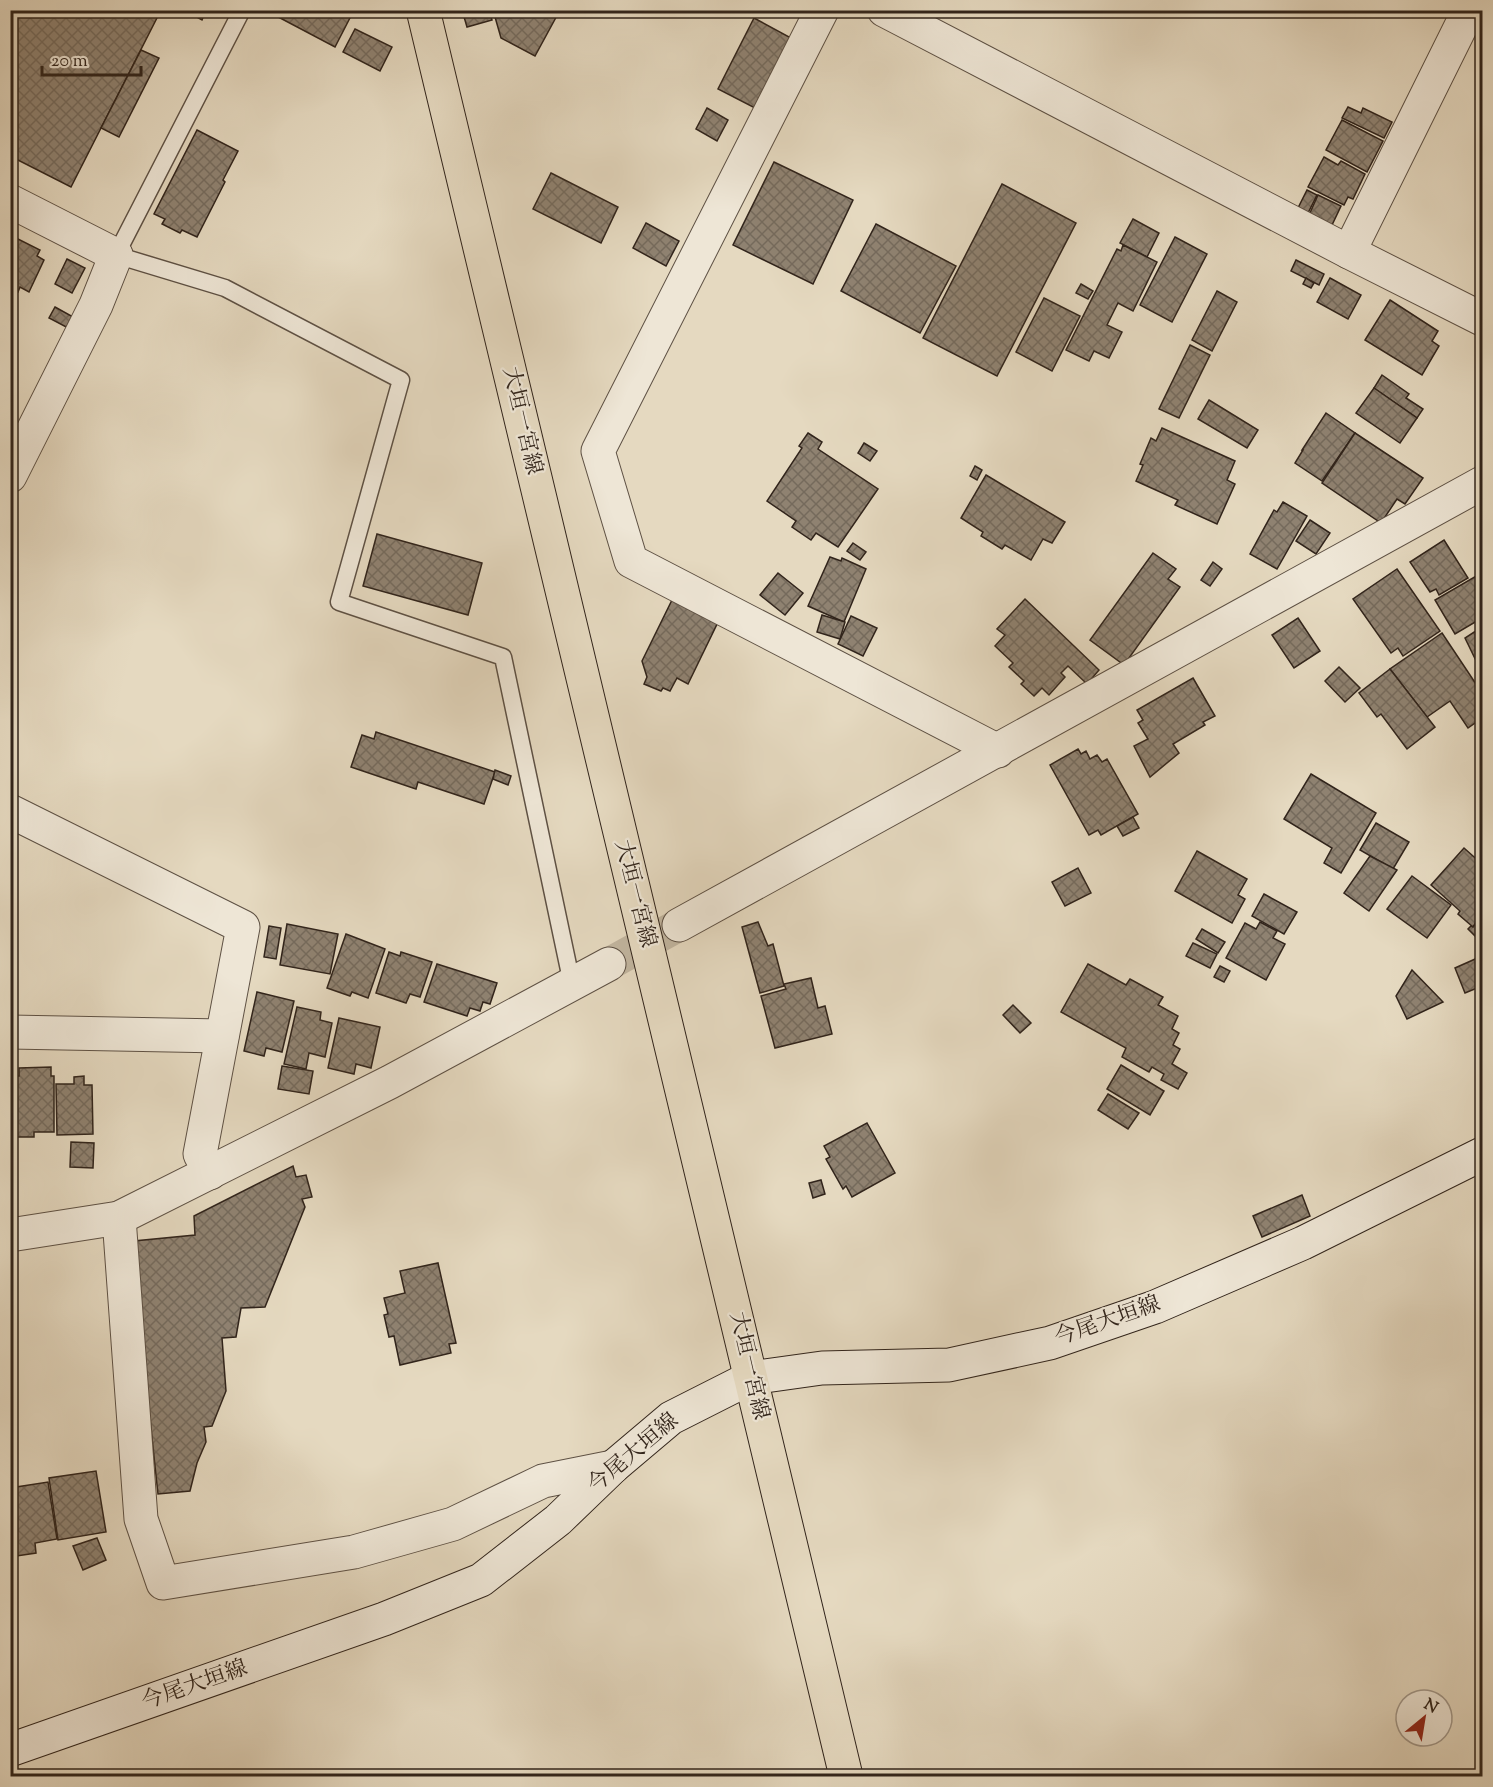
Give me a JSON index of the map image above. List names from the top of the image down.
{
  "streets": {
    "main road": ["大垣一宮線"],
    "street": ["今尾大垣線"]
  },
  "crossings": [
    ["大垣一宮線", "今尾大垣線"]
  ],
  "scale_bar": "20 m",
  "north": "top right"
}
